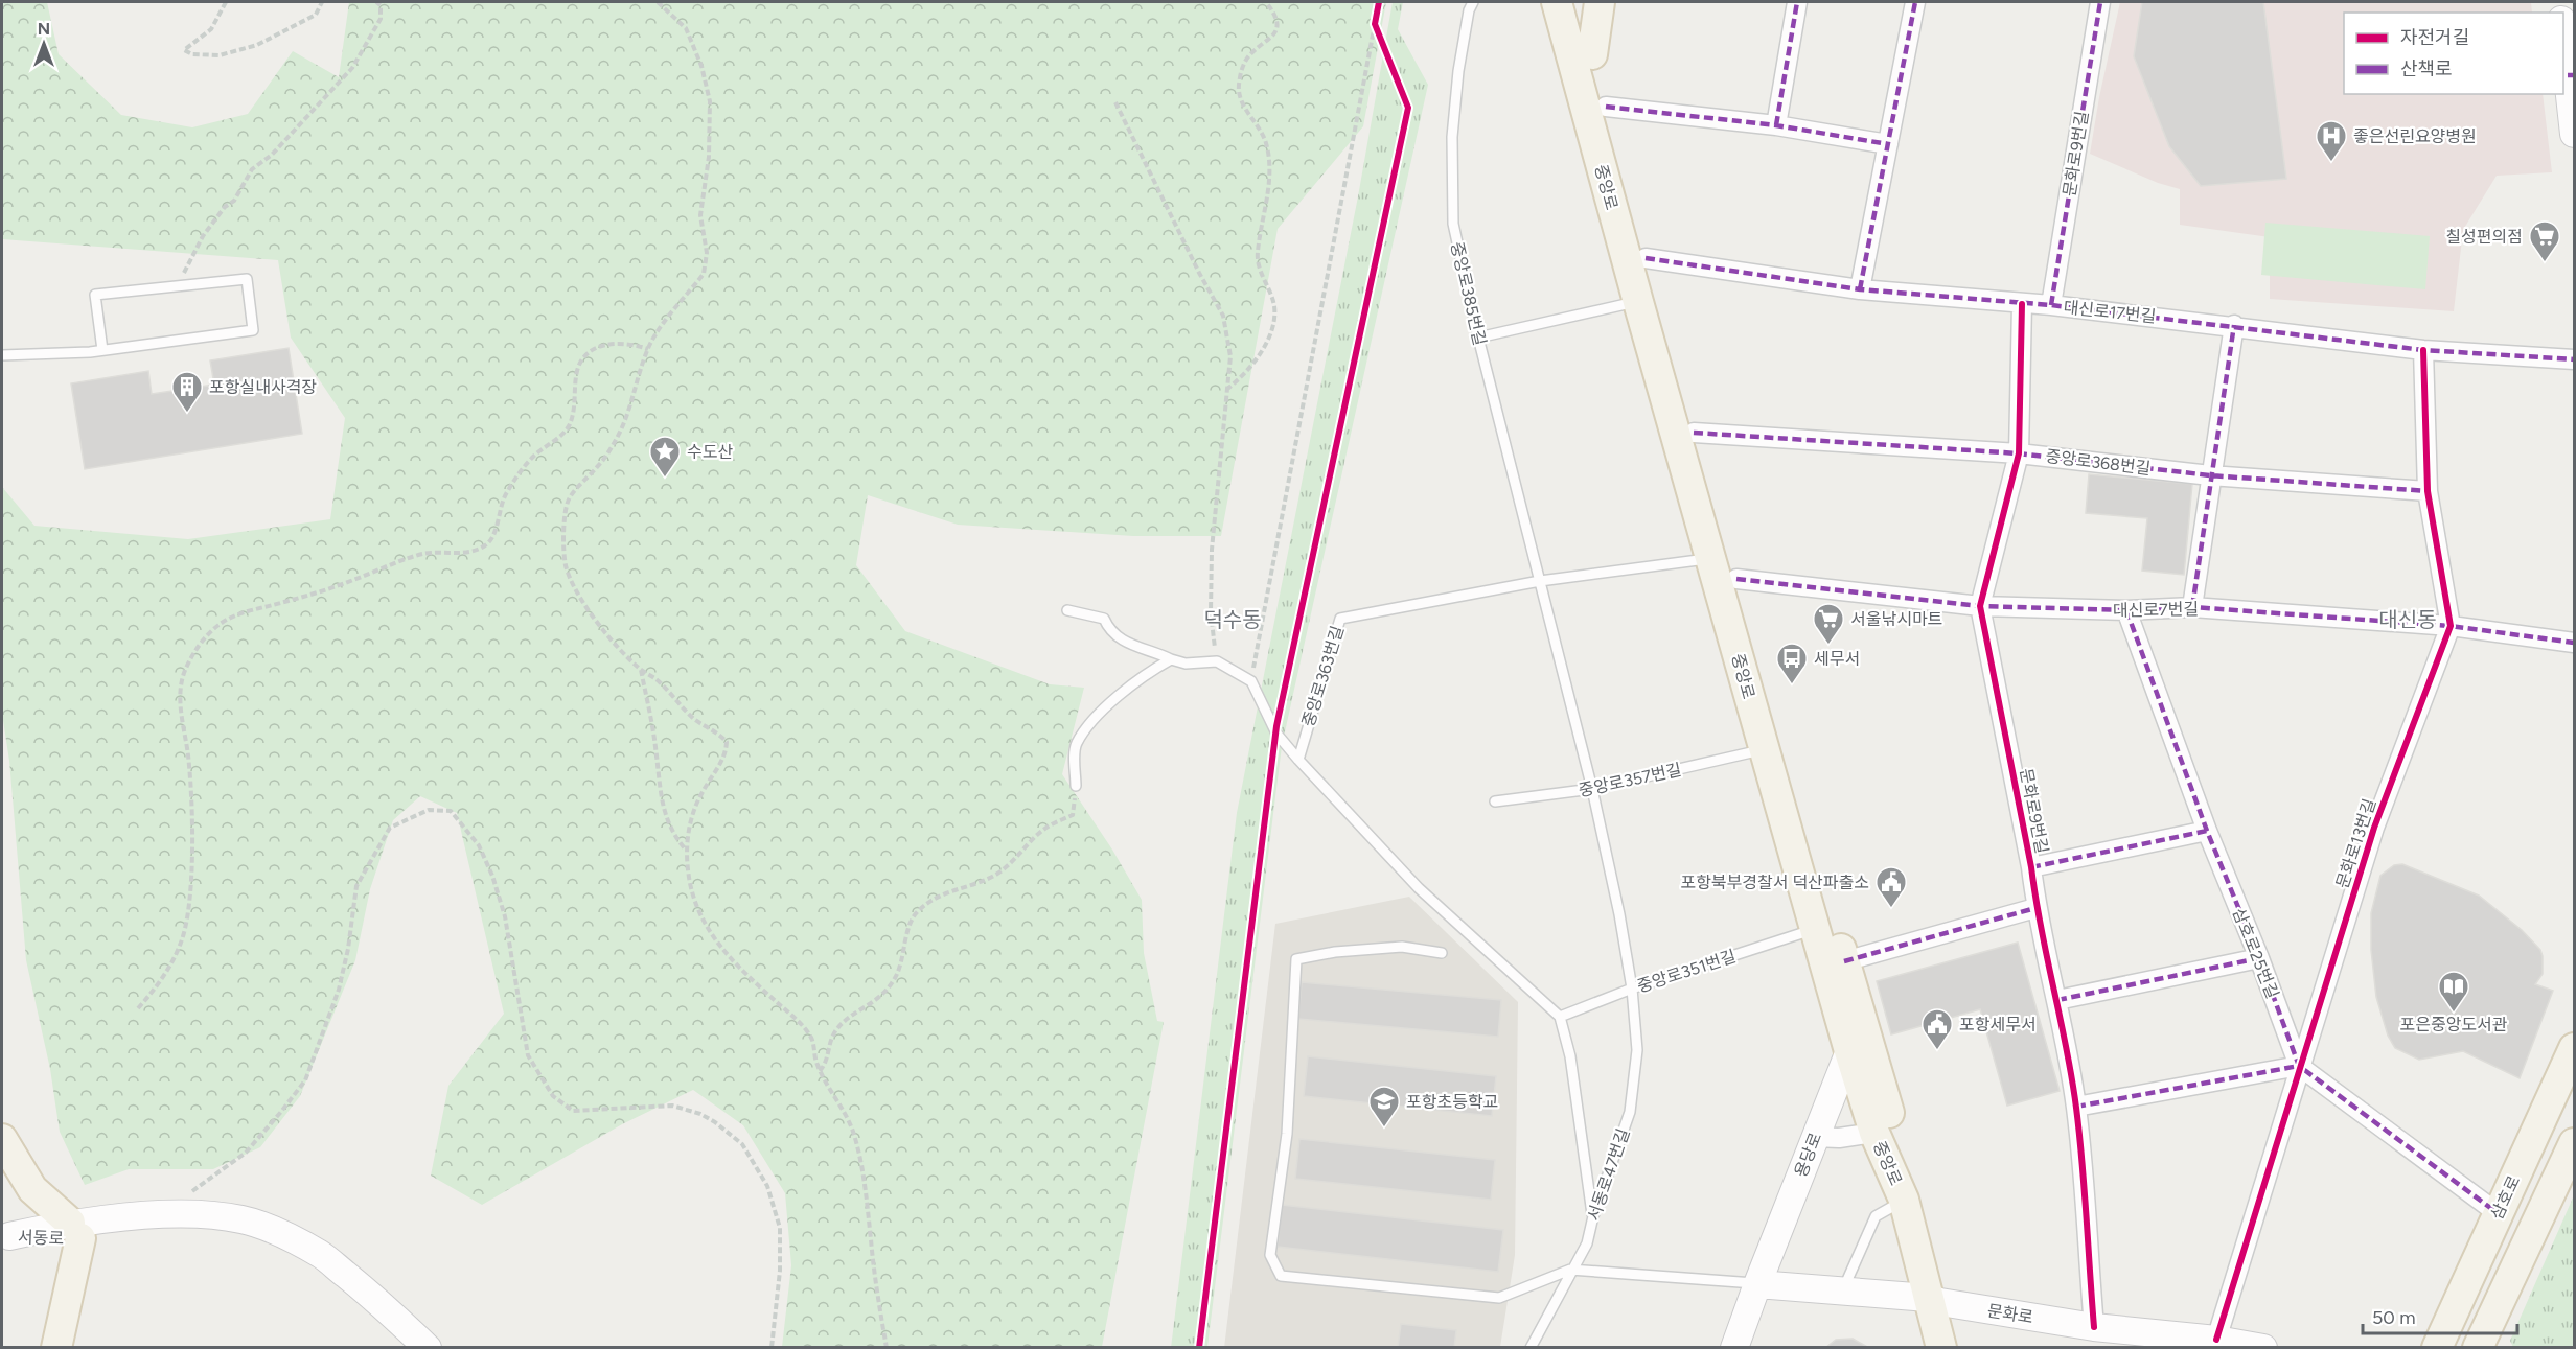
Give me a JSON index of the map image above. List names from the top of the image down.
{
  "streets": {
    "main road": [
      "중앙로",
      "용당로",
      "삼호로",
      "서동로",
      "문화로"
    ],
    "street": [
      "문화로9번길",
      "대신로17번길",
      "중앙로368번길",
      "대신로7번길",
      "문화로13번길",
      "삼호로25번길"
    ],
    "lane": [
      "중앙로385번길",
      "중앙로363번길",
      "중앙로357번길",
      "중앙로351번길",
      "서동로47번길"
    ]
  },
  "crossings": [
    ["문화로9번길", "대신로17번길"],
    ["문화로9번길", "중앙로368번길"],
    ["문화로9번길", "대신로7번길"],
    ["문화로9번길", "문화로"],
    ["중앙로", "대신로17번길"],
    ["중앙로", "중앙로368번길"],
    ["중앙로", "대신로7번길"],
    ["중앙로", "중앙로363번길"],
    ["중앙로", "중앙로357번길"],
    ["중앙로", "중앙로351번길"],
    ["중앙로", "용당로"],
    ["중앙로", "문화로"],
    ["중앙로385번길", "중앙로363번길"],
    ["중앙로385번길", "중앙로357번길"],
    ["중앙로385번길", "서동로47번길"],
    ["대신로7번길", "문화로13번길"],
    ["대신로7번길", "삼호로25번길"],
    ["중앙로357번길", "서동로47번길"],
    ["문화로13번길", "삼호로25번길"],
    ["문화로13번길", "문화로"],
    ["중앙로351번길", "서동로47번길"],
    ["용당로", "문화로"]
  ],
  "districts": ["덕수동", "대신동"],
  "places": {
    "hospital": ["좋은선린요양병원"],
    "supermarket": ["칠성편의점", "서울낚시마트"],
    "building": ["포항실내사격장"],
    "place": ["수도산"],
    "bus stop": ["세무서"],
    "public building": ["포항북부경찰서 덕산파출소", "포항세무서"],
    "library": ["포은중앙도서관"],
    "school or university": ["포항초등학교"]
  },
  "legend": ["자전거길", "산책로"],
  "scale_bar": "50 m",
  "north": "top"
}
